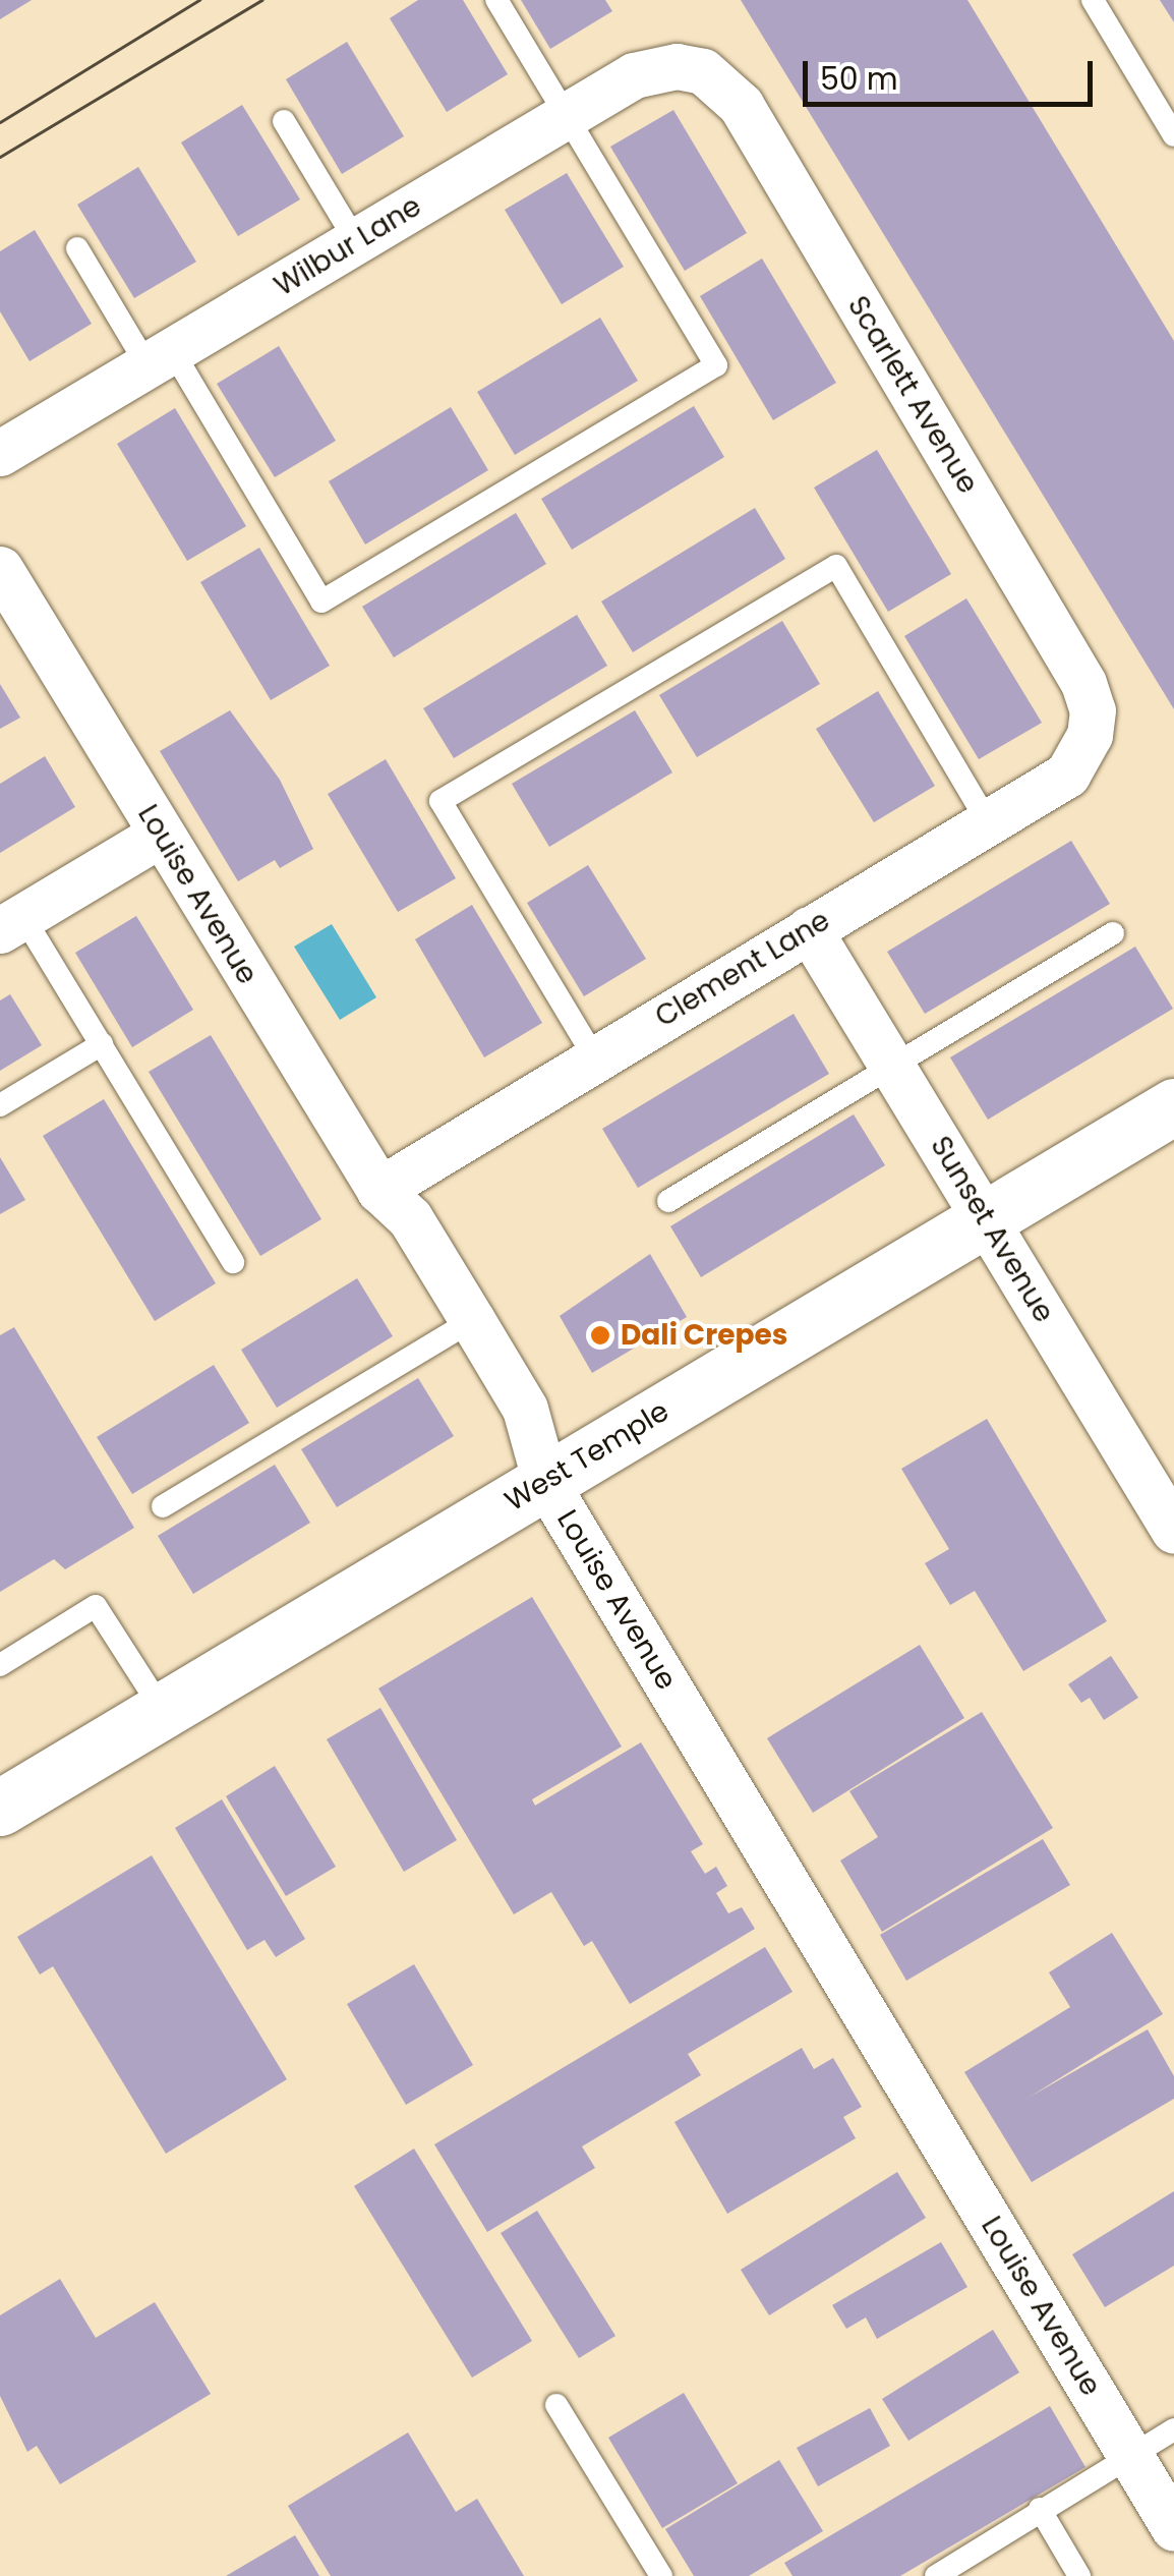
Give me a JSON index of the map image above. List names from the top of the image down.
{
  "streets": {
    "street": [
      "Wilbur Lane",
      "Scarlett Avenue",
      "Louise Avenue",
      "Clement Lane",
      "Sunset Avenue",
      "West Temple"
    ]
  },
  "crossings": [
    ["Wilbur Lane", "Scarlett Avenue"],
    ["Scarlett Avenue", "Clement Lane"],
    ["Louise Avenue", "Clement Lane"],
    ["Louise Avenue", "West Temple"],
    ["Clement Lane", "Sunset Avenue"],
    ["Sunset Avenue", "West Temple"]
  ],
  "places": ["Dali Crepes"],
  "scale_bar": "50 m"
}
